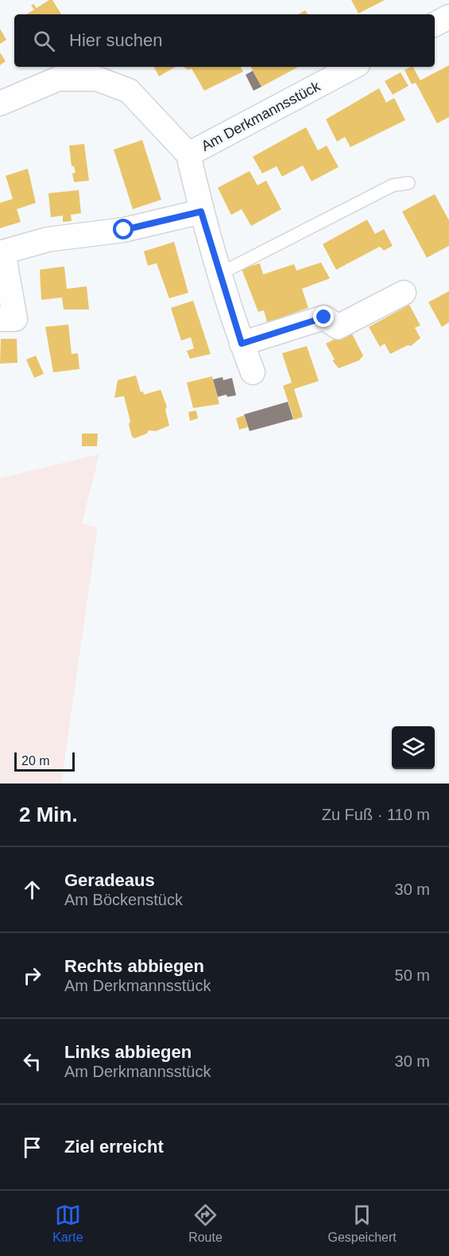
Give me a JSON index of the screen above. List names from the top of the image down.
{
  "streets": {
    "street": ["Am Derkmannsstück"]
  },
  "scale_bar": "20 m",
  "page": {
    "search": "Hier suchen",
    "scale": "20 m",
    "heading": ["2 Min.", "Zu Fuß · 110 m"],
    "list": [
      ["Geradeaus", "Am Böckenstück", "30 m"],
      ["Rechts abbiegen", "Am Derkmannsstück", "50 m"],
      ["Links abbiegen", "Am Derkmannsstück", "30 m"],
      "Ziel erreicht"
    ],
    "nav": ["Karte", "Route", "Gespeichert"]
  }
}
